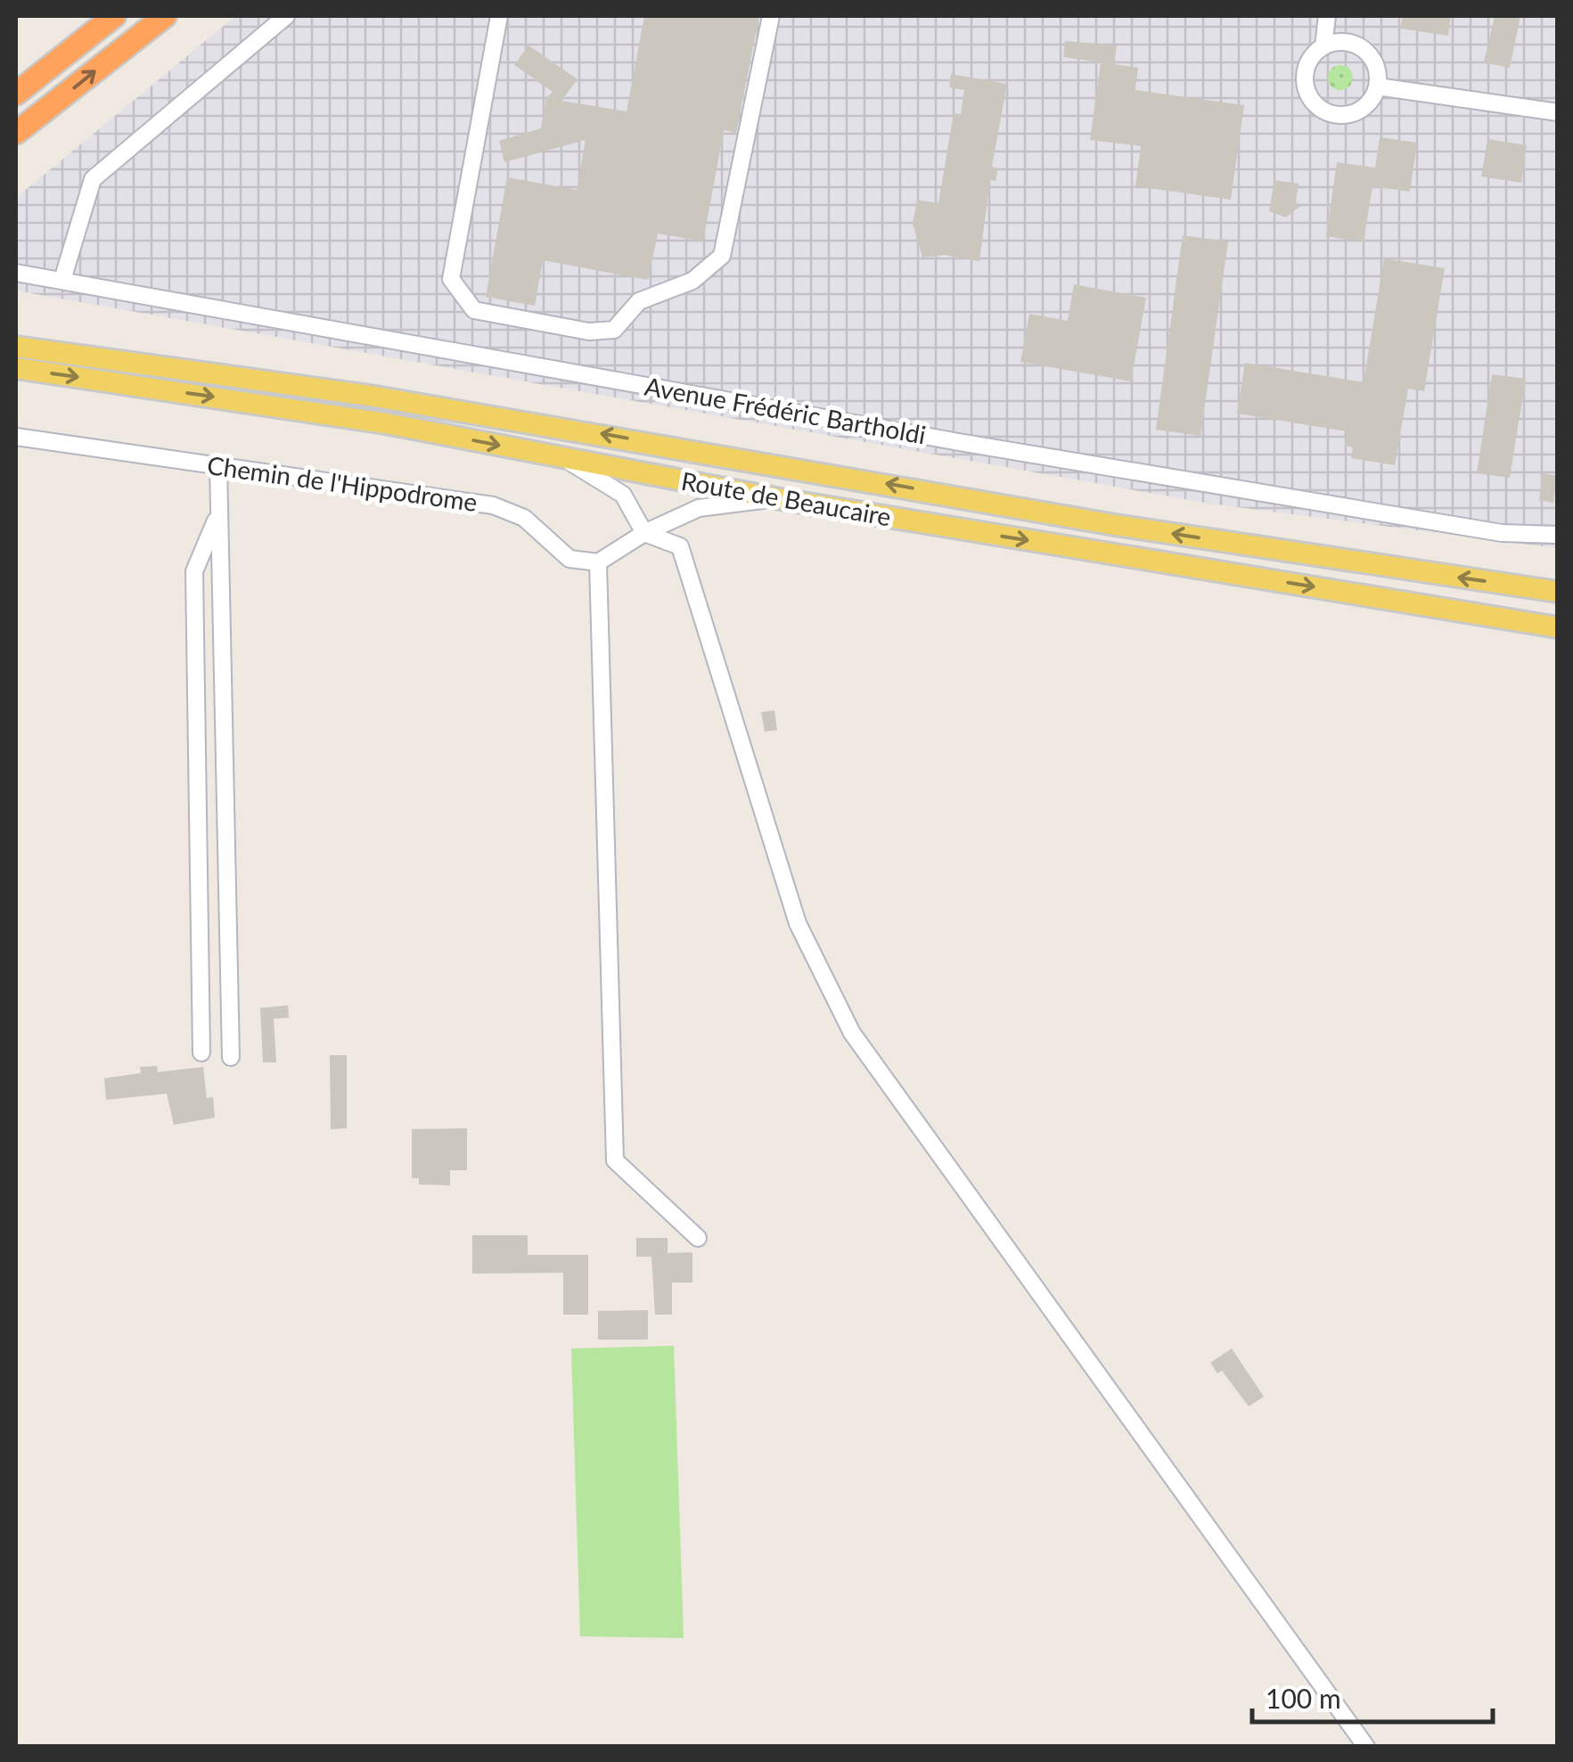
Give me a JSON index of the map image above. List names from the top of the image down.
{
  "streets": {
    "main road": ["Route de Beaucaire"],
    "street": ["Avenue Frédéric Bartholdi", "Chemin de l'Hippodrome"]
  },
  "scale_bar": "100 m"
}
